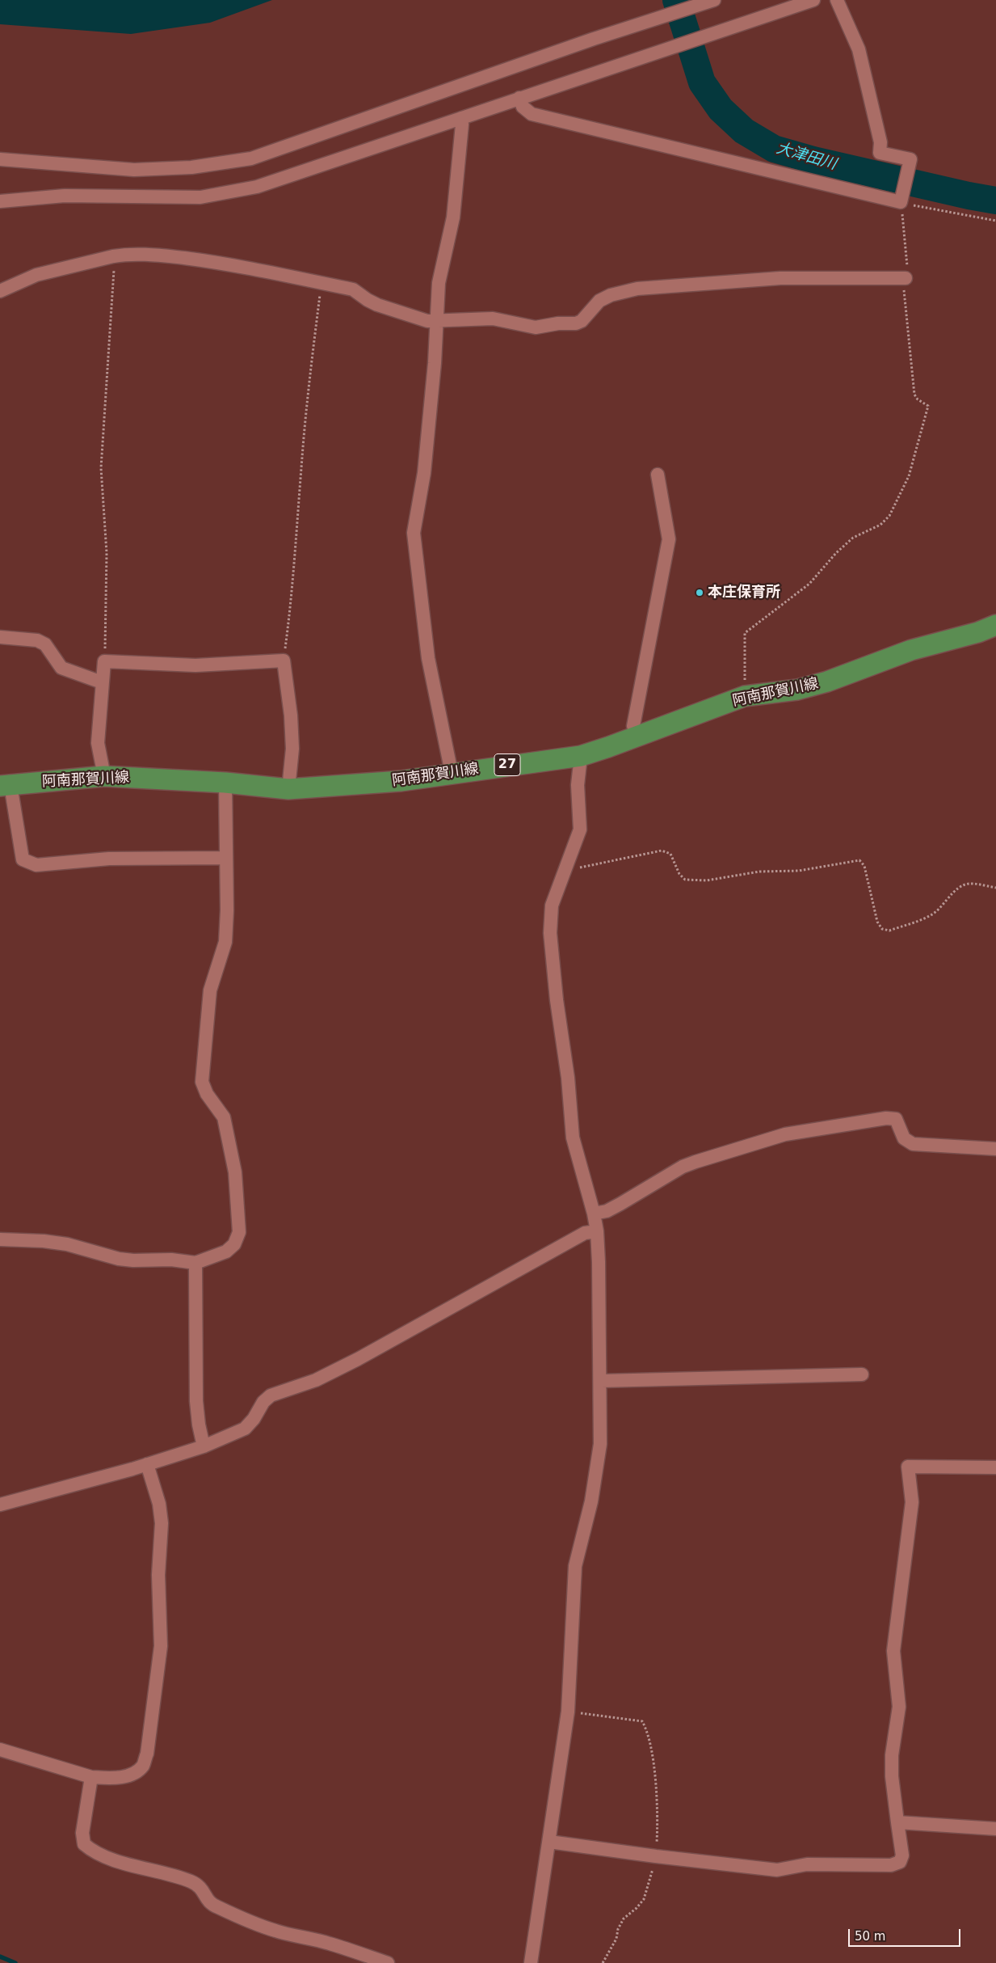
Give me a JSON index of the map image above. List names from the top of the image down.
{
  "streets": {
    "main road": ["阿南那賀川線", "27"]
  },
  "water": ["大津田川"],
  "places": ["本庄保育所"],
  "scale_bar": "50 m"
}
